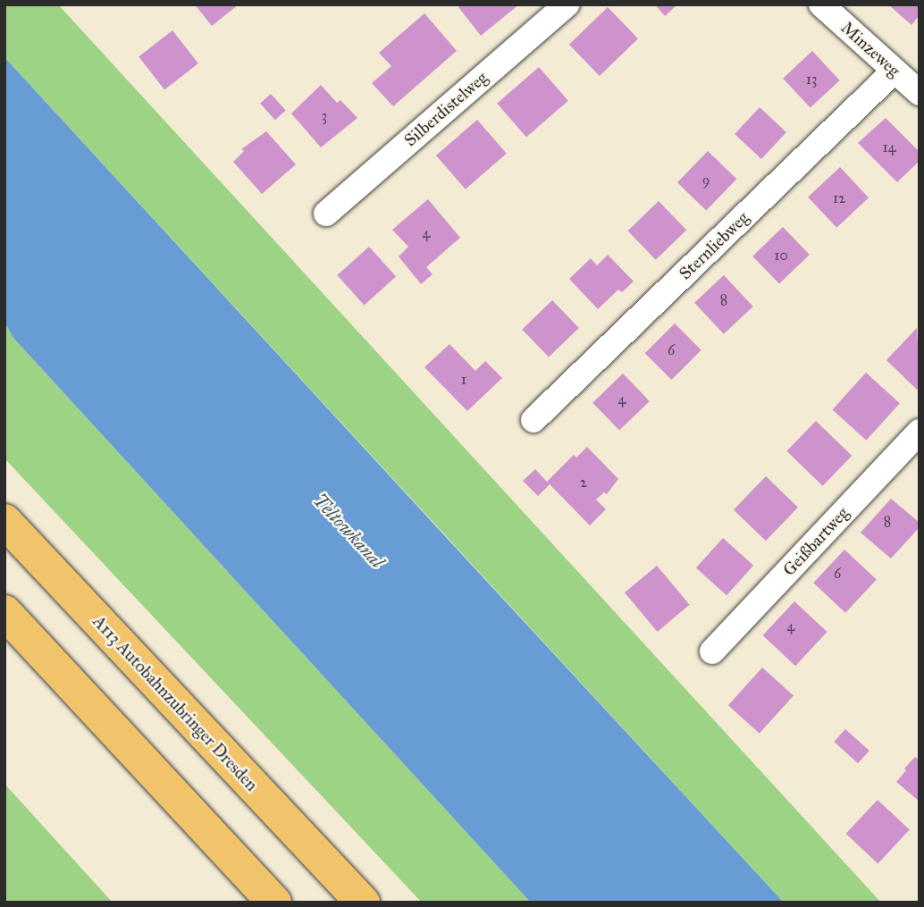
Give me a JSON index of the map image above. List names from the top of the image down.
{
  "streets": {
    "highway": ["A113 Autobahnzubringer Dresden"],
    "street": [
      "Minzeweg",
      "Silberdistelweg",
      "Sternliebweg",
      "Geißbartweg"
    ]
  },
  "crossings": [
    ["Minzeweg", "Sternliebweg"]
  ],
  "water": ["Teltowkanal"],
  "house_numbers": [
    "13",
    "3",
    "14",
    "9",
    "12",
    "4",
    "10",
    "8",
    "6",
    "1",
    "4",
    "2",
    "8",
    "6",
    "4"
  ]
}
